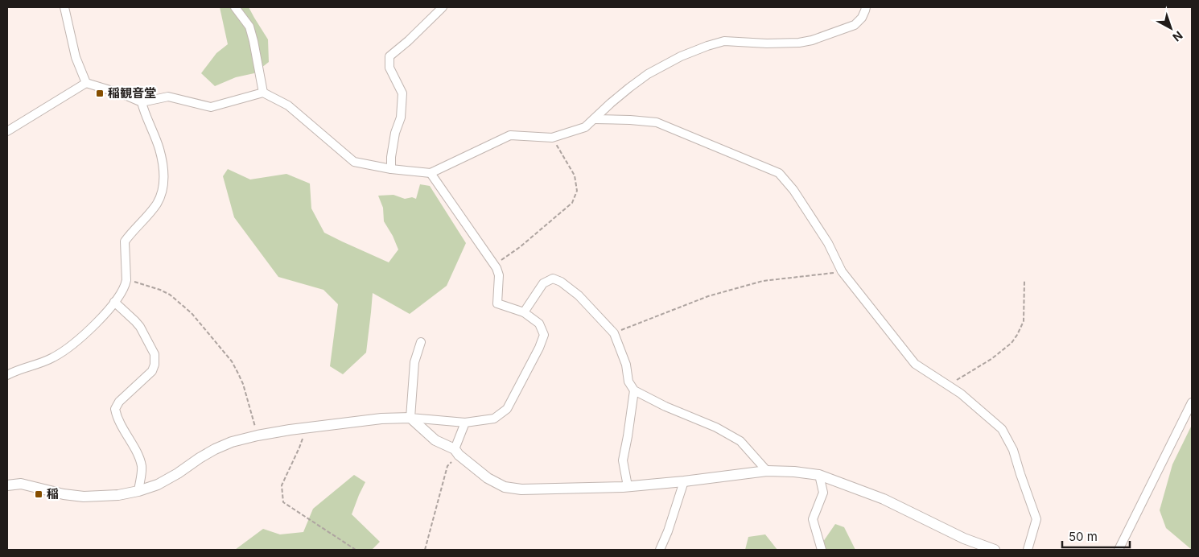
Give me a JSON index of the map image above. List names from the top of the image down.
{
  "places": {
    "transit": ["稲観音堂", "稲"]
  },
  "scale_bar": "50 m",
  "north": "bottom right"
}
